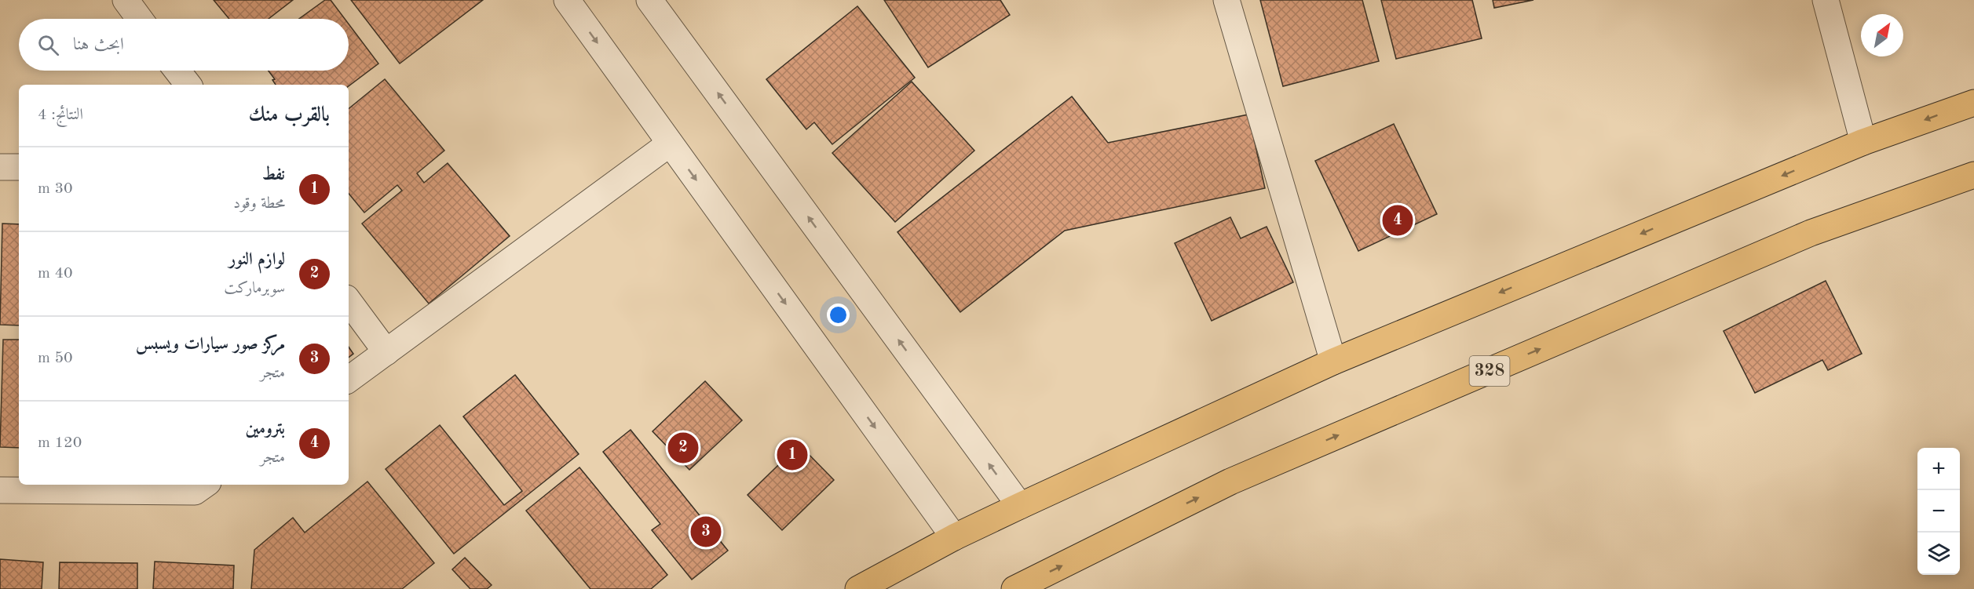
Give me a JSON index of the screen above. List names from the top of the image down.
{
  "streets": {
    "main road": ["328"]
  },
  "north": "top right",
  "page": {
    "search": "ابحث هنا",
    "heading": ["بالقرب منك", "النتائج: 4"],
    "list": [
      {
        "mark": "1",
        "name": "نفط",
        "note": "محطة وقود",
        "value": "30 m"
      },
      {
        "mark": "2",
        "name": "لوازم النور",
        "note": "سوبرماركت",
        "value": "40 m"
      },
      {
        "mark": "3",
        "name": "مركز صور سيارات ويسبس",
        "note": "متجر",
        "value": "50 m"
      },
      {
        "mark": "4",
        "name": "بترومين",
        "note": "متجر",
        "value": "120 m"
      }
    ],
    "pins": [
      "4",
      "2",
      "1",
      "3"
    ],
    "map_buttons": ["+", "−"]
  }
}
